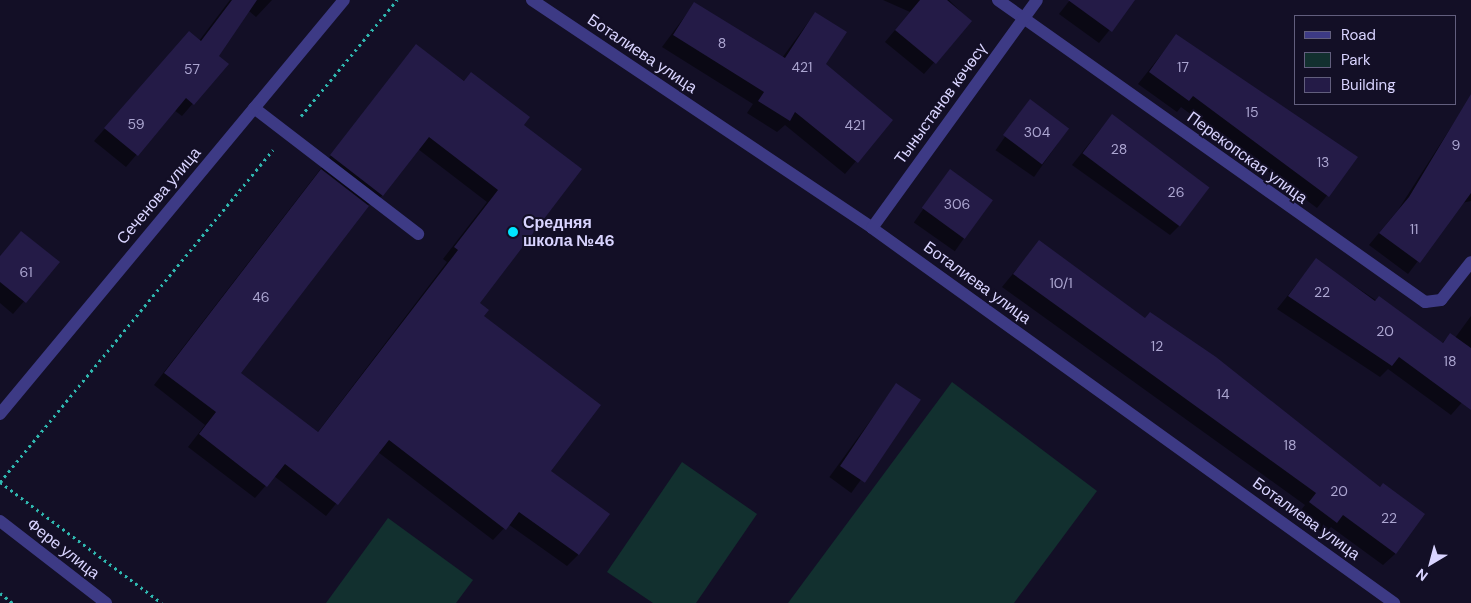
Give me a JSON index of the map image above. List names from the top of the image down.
{
  "streets": {
    "street": [
      "Боталиева улица",
      "Тыныстанов көчөсү",
      "Перекопская улица",
      "Сеченова улица",
      "Фере улица"
    ]
  },
  "crossings": [
    ["Боталиева улица", "Тыныстанов көчөсү"],
    ["Тыныстанов көчөсү", "Перекопская улица"]
  ],
  "places": ["Средняя школа №46"],
  "house_numbers": [
    "8",
    "421",
    "17",
    "57",
    "15",
    "59",
    "421",
    "304",
    "9",
    "28",
    "13",
    "26",
    "306",
    "11",
    "61",
    "10/1",
    "22",
    "46",
    "20",
    "12",
    "18",
    "14",
    "18",
    "20",
    "22"
  ],
  "legend": ["Road", "Park", "Building"],
  "north": "bottom left"
}
